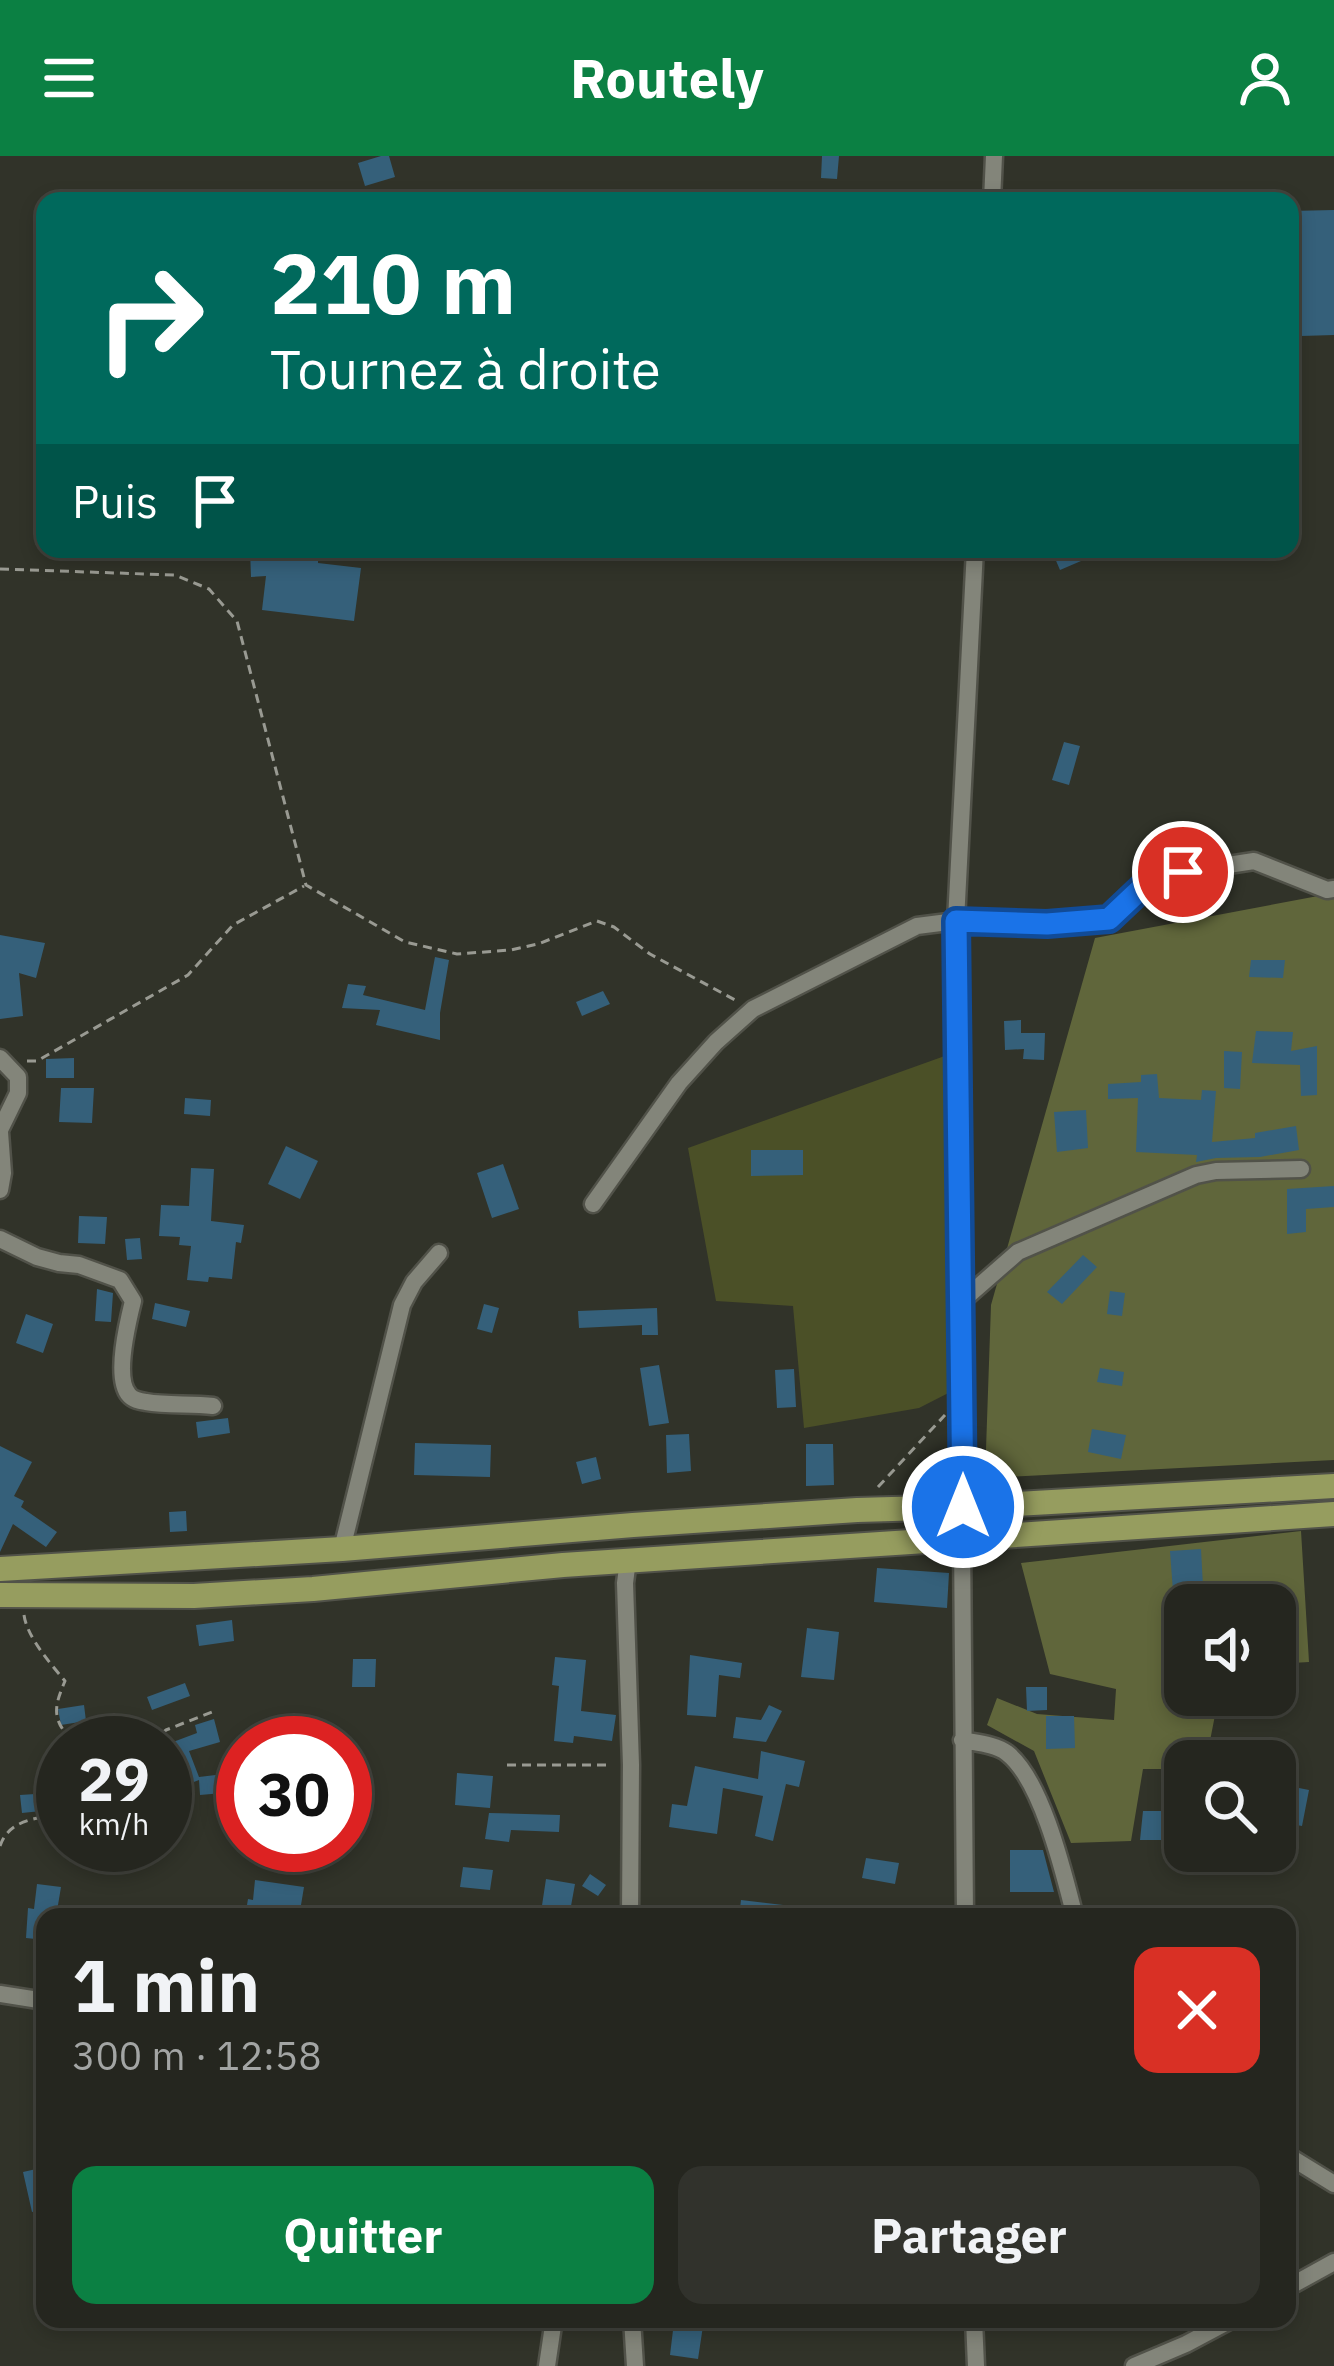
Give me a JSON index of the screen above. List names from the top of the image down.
{
  "page": {
    "header": "Routely",
    "turn": ["210 m", "Tournez à droite"],
    "then": "Puis",
    "speed": "29 km/h",
    "limit": "30",
    "heading": ["1 min", "300 m · 12:58"],
    "buttons": ["Quitter", "Partager"]
  }
}
